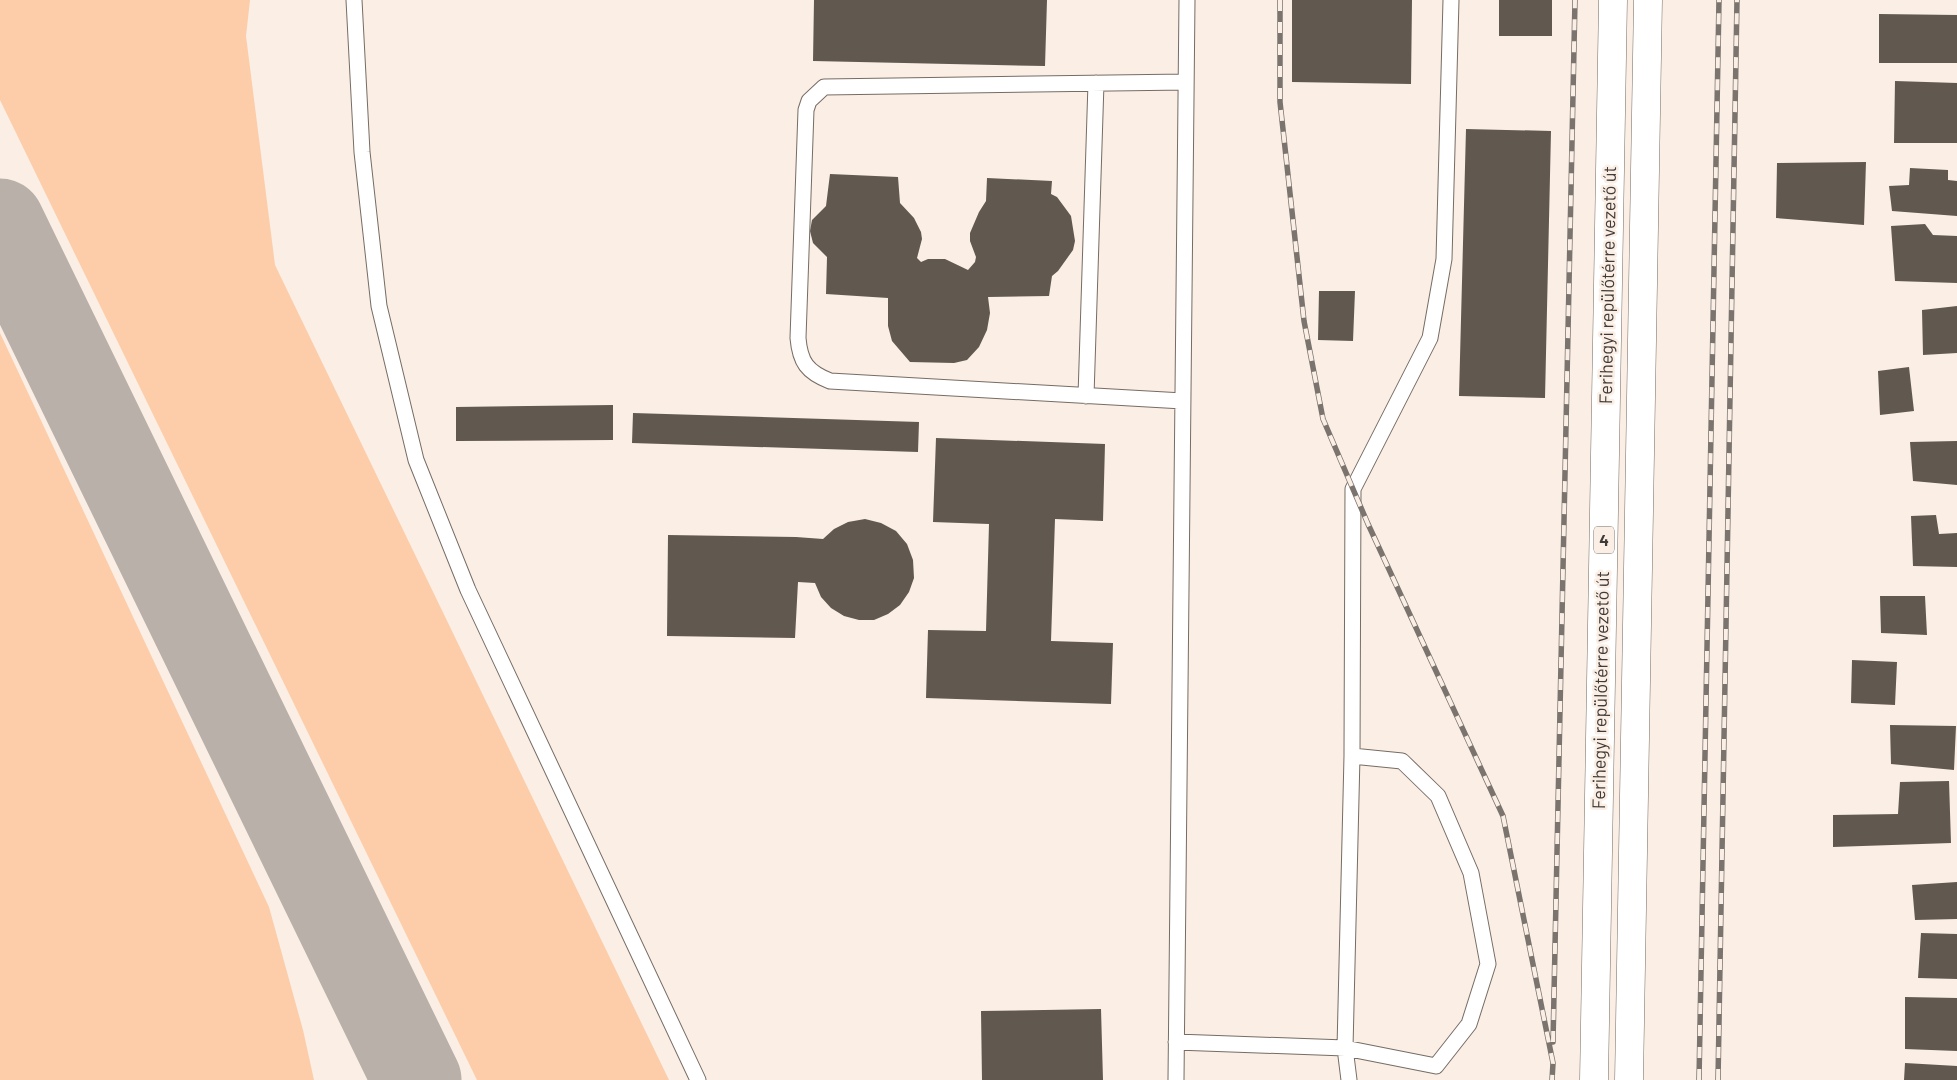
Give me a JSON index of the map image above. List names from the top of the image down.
{
  "streets": {
    "main road": ["Ferihegyi repülőtérre vezető út", "4"]
  }
}
